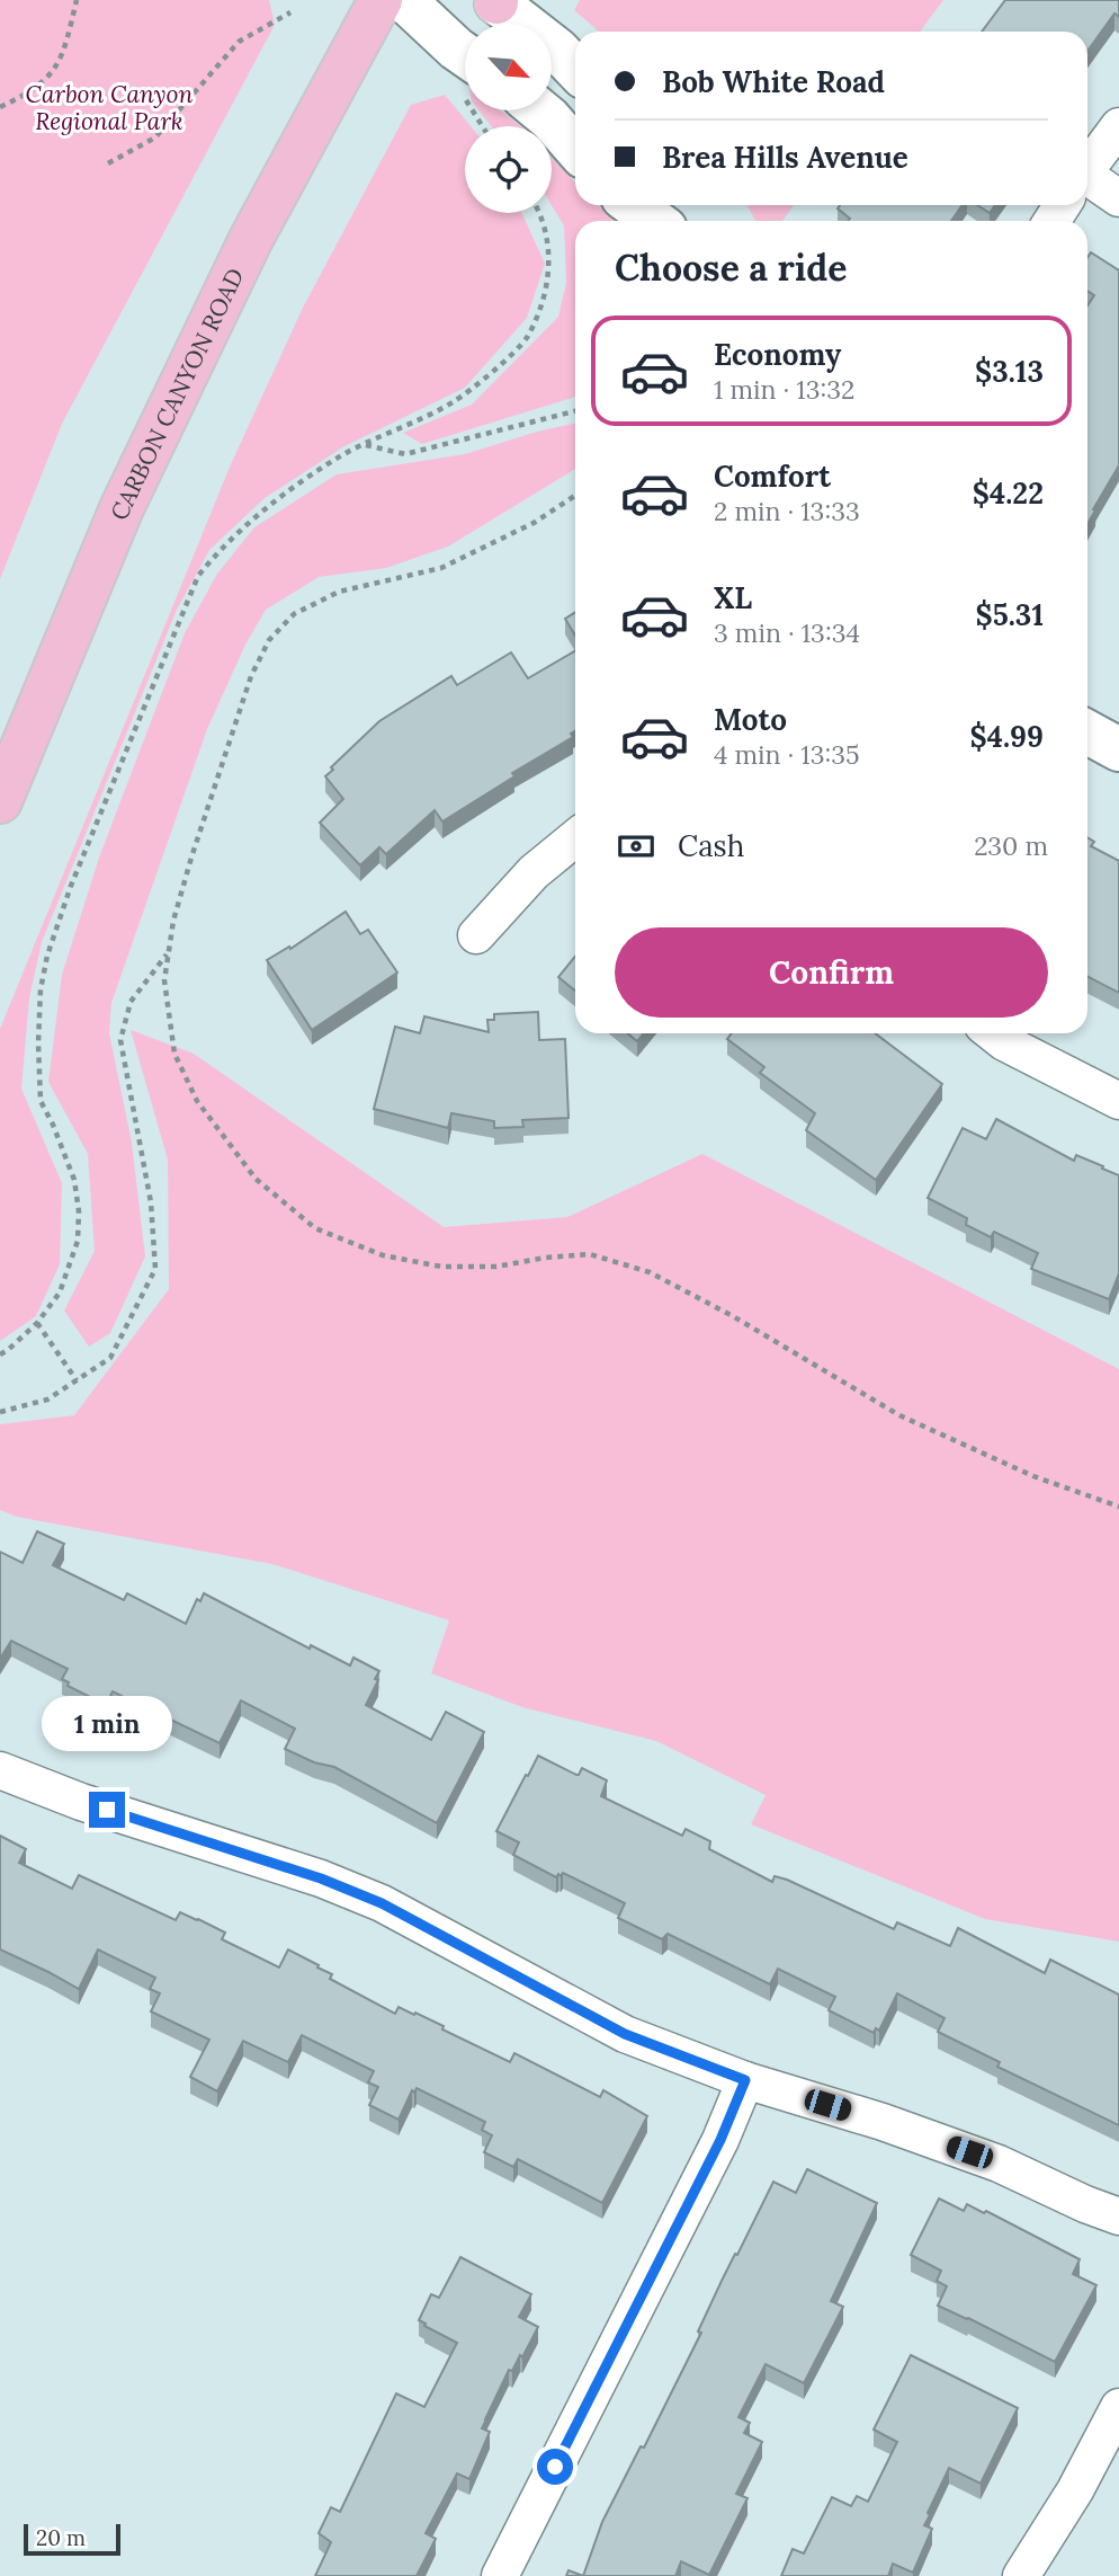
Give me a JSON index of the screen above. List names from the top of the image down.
{
  "streets": {
    "main road": ["CARBON CANYON ROAD"]
  },
  "parks": ["Carbon Canyon Regional Park"],
  "scale_bar": "20 m",
  "north": "bottom right",
  "page": {
    "banner": ["Bob White Road", "Brea Hills Avenue"],
    "heading": "Choose a ride",
    "list": [
      {
        "name": "Economy",
        "note": "1 min · 13:32",
        "value": "$3.13"
      },
      {
        "name": "Comfort",
        "note": "2 min · 13:33",
        "value": "$4.22"
      },
      {
        "name": "XL",
        "note": "3 min · 13:34",
        "value": "$5.31"
      },
      {
        "name": "Moto",
        "note": "4 min · 13:35",
        "value": "$4.99"
      }
    ],
    "pay": ["Cash", "230 m"],
    "buttons": "Confirm",
    "bubble": "1 min",
    "scale": "20 m"
  }
}
